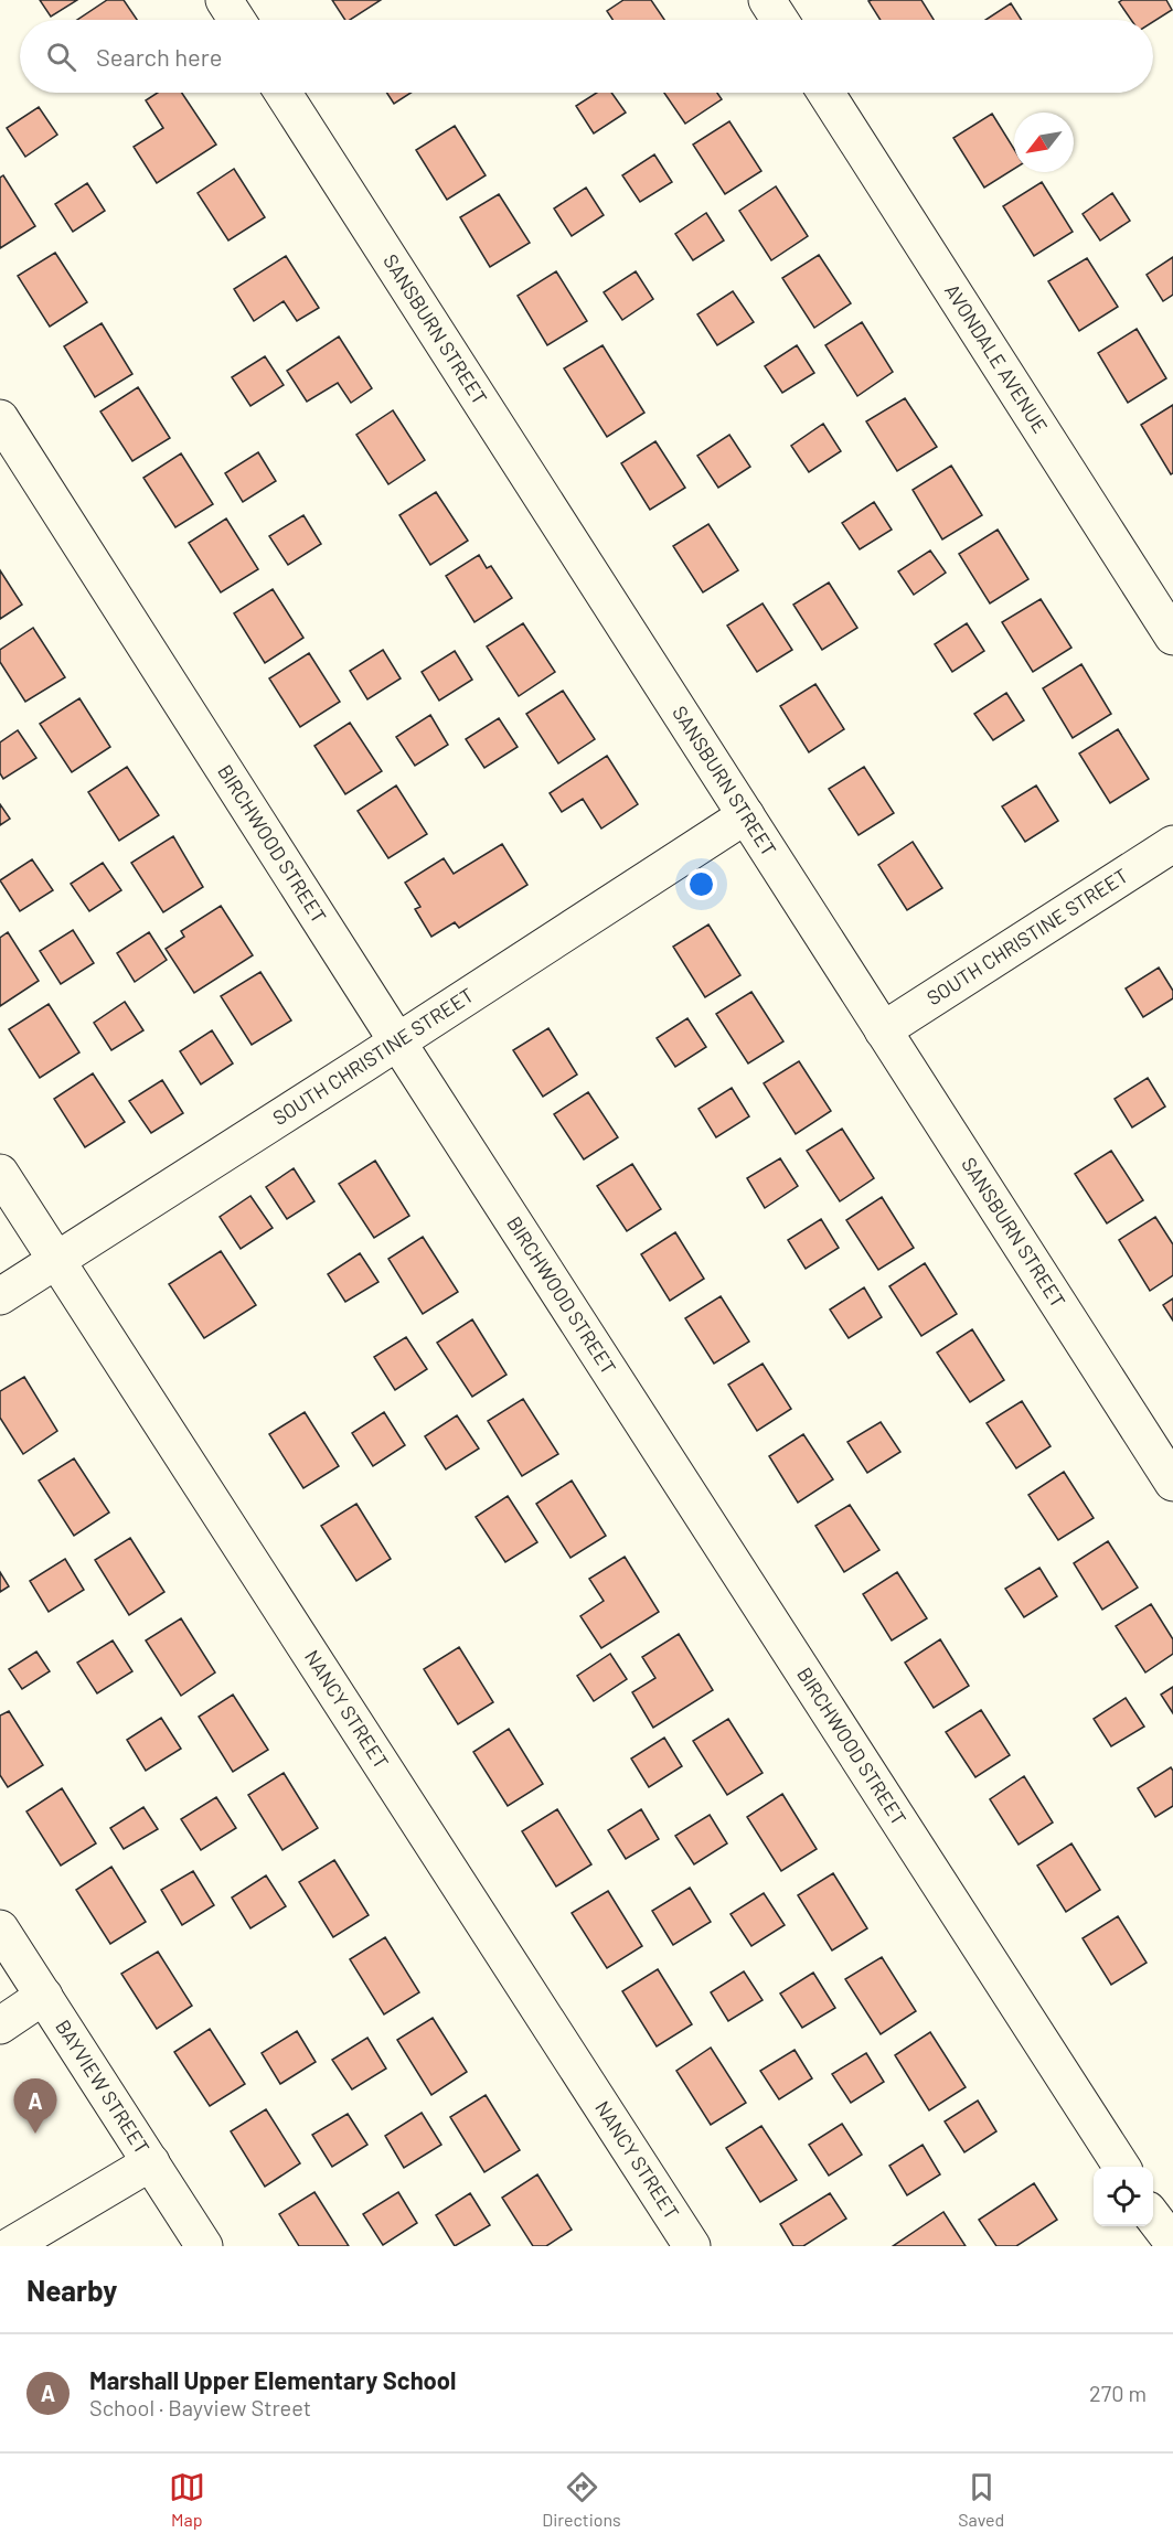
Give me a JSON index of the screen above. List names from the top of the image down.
{
  "streets": {
    "street": [
      "SANSBURN STREET",
      "AVONDALE AVENUE",
      "BIRCHWOOD STREET",
      "SOUTH CHRISTINE STREET",
      "NANCY STREET",
      "BAYVIEW STREET"
    ]
  },
  "crossings": [
    ["SANSBURN STREET", "SOUTH CHRISTINE STREET"],
    ["BIRCHWOOD STREET", "SOUTH CHRISTINE STREET"],
    ["SOUTH CHRISTINE STREET", "NANCY STREET"]
  ],
  "north": "bottom left",
  "page": {
    "search": "Search here",
    "pins": "A",
    "heading": "Nearby",
    "list": [
      {
        "mark": "A",
        "name": "Marshall Upper Elementary School",
        "note": "School · Bayview Street",
        "value": "270 m"
      }
    ],
    "nav": ["Map", "Directions", "Saved"]
  }
}
